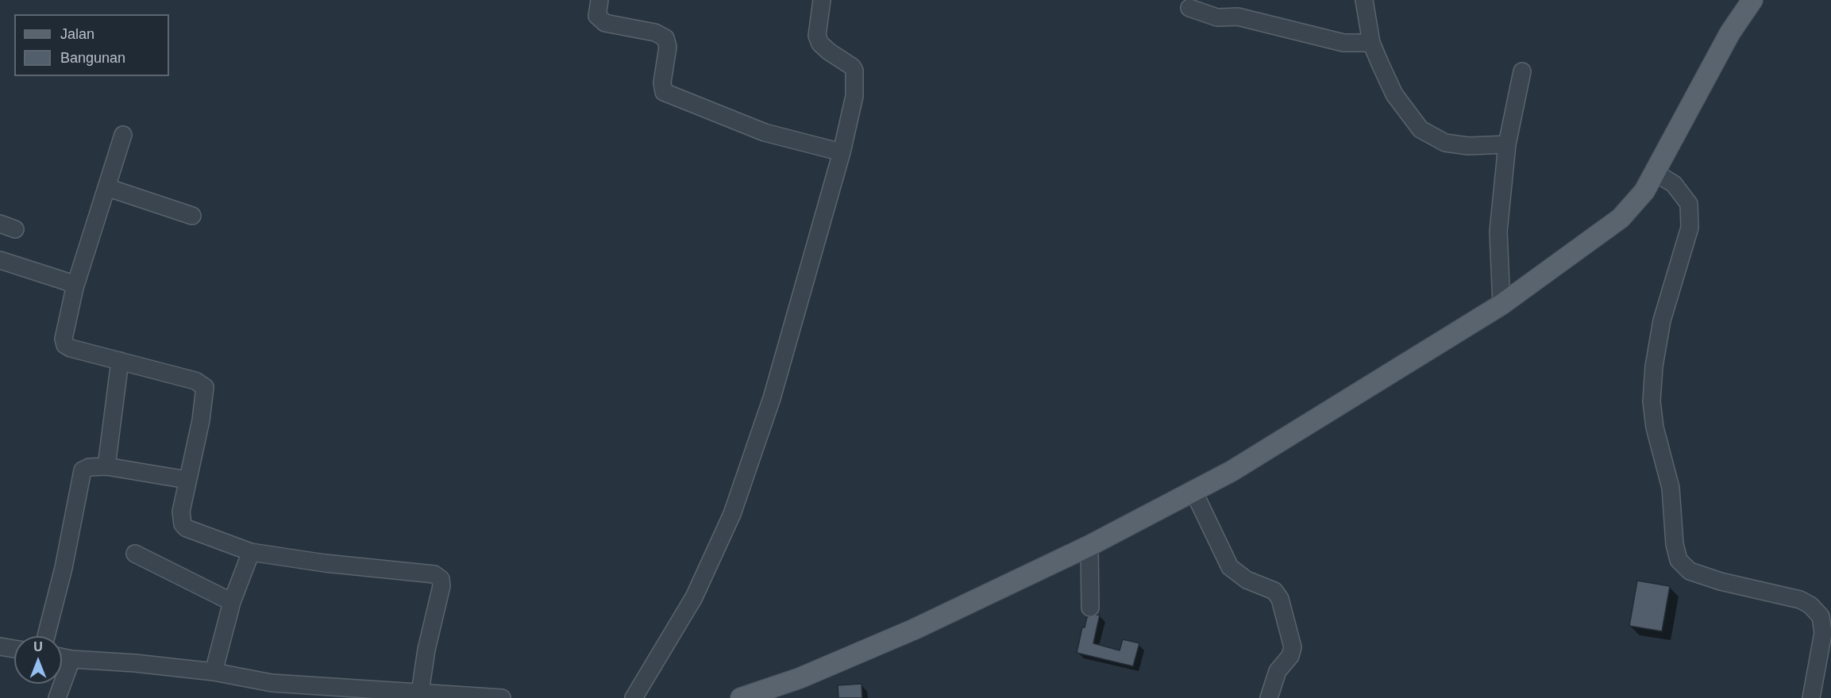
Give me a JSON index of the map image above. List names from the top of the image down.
{
  "legend": ["Jalan", "Bangunan"],
  "north": "top"
}
